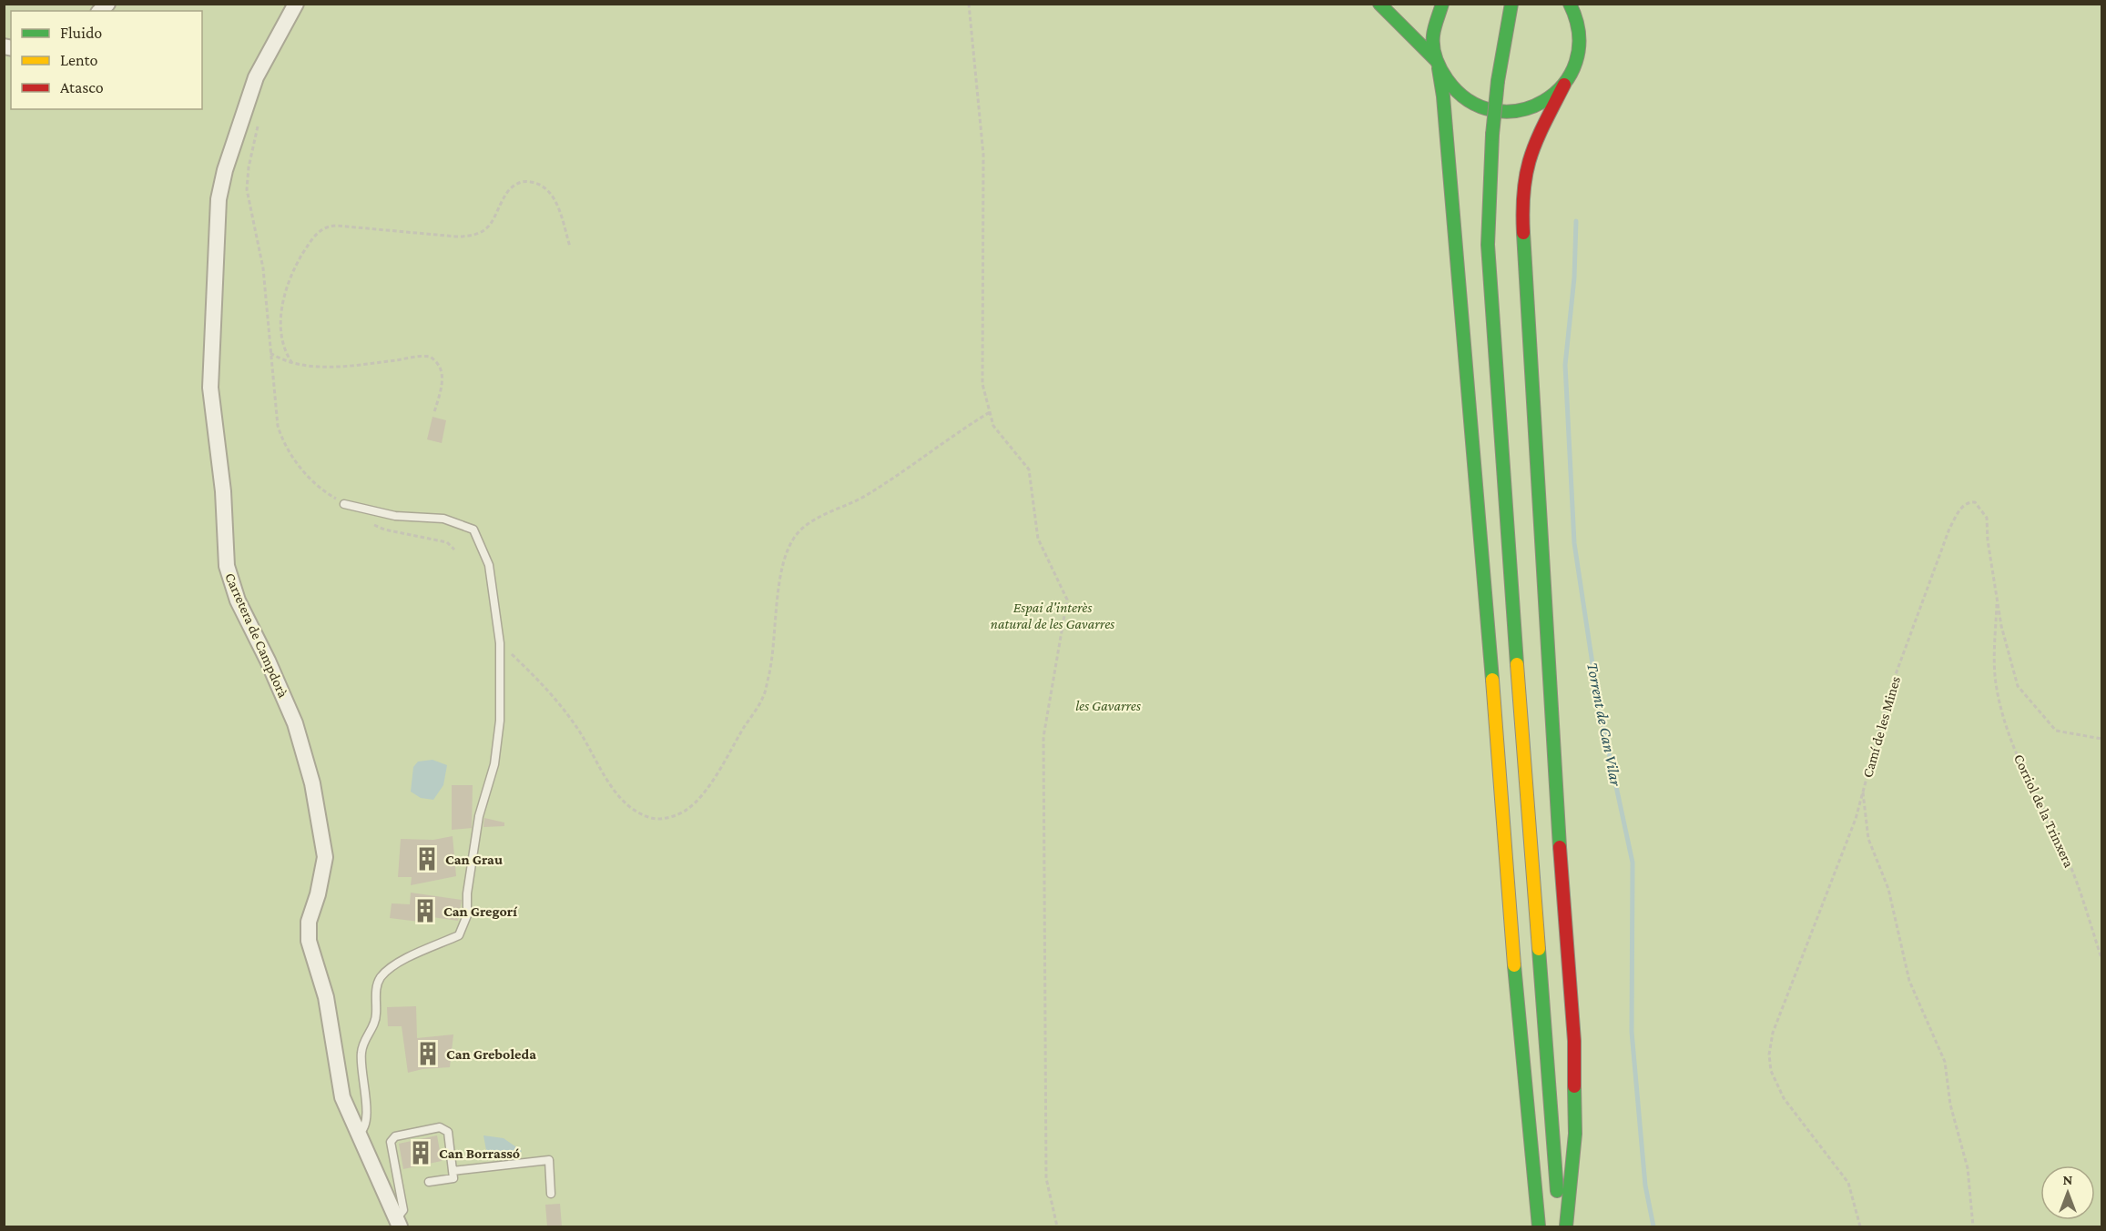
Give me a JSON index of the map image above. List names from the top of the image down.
{
  "streets": {
    "street": ["Carretera de Campdorà"],
    "path": ["Camí de les Mines", "Corriol de la Trinxera"]
  },
  "crossings": [
    ["Camí de les Mines", "Corriol de la Trinxera"]
  ],
  "water": ["Torrent de Can Vilar"],
  "parks": ["Espai d'interès natural de les Gavarres", "les Gavarres"],
  "places": {
    "building": [
      "Can Grau",
      "Can Gregorí",
      "Can Greboleda",
      "Can Borrassó"
    ]
  },
  "legend": ["Fluido", "Lento", "Atasco"],
  "north": "top"
}
